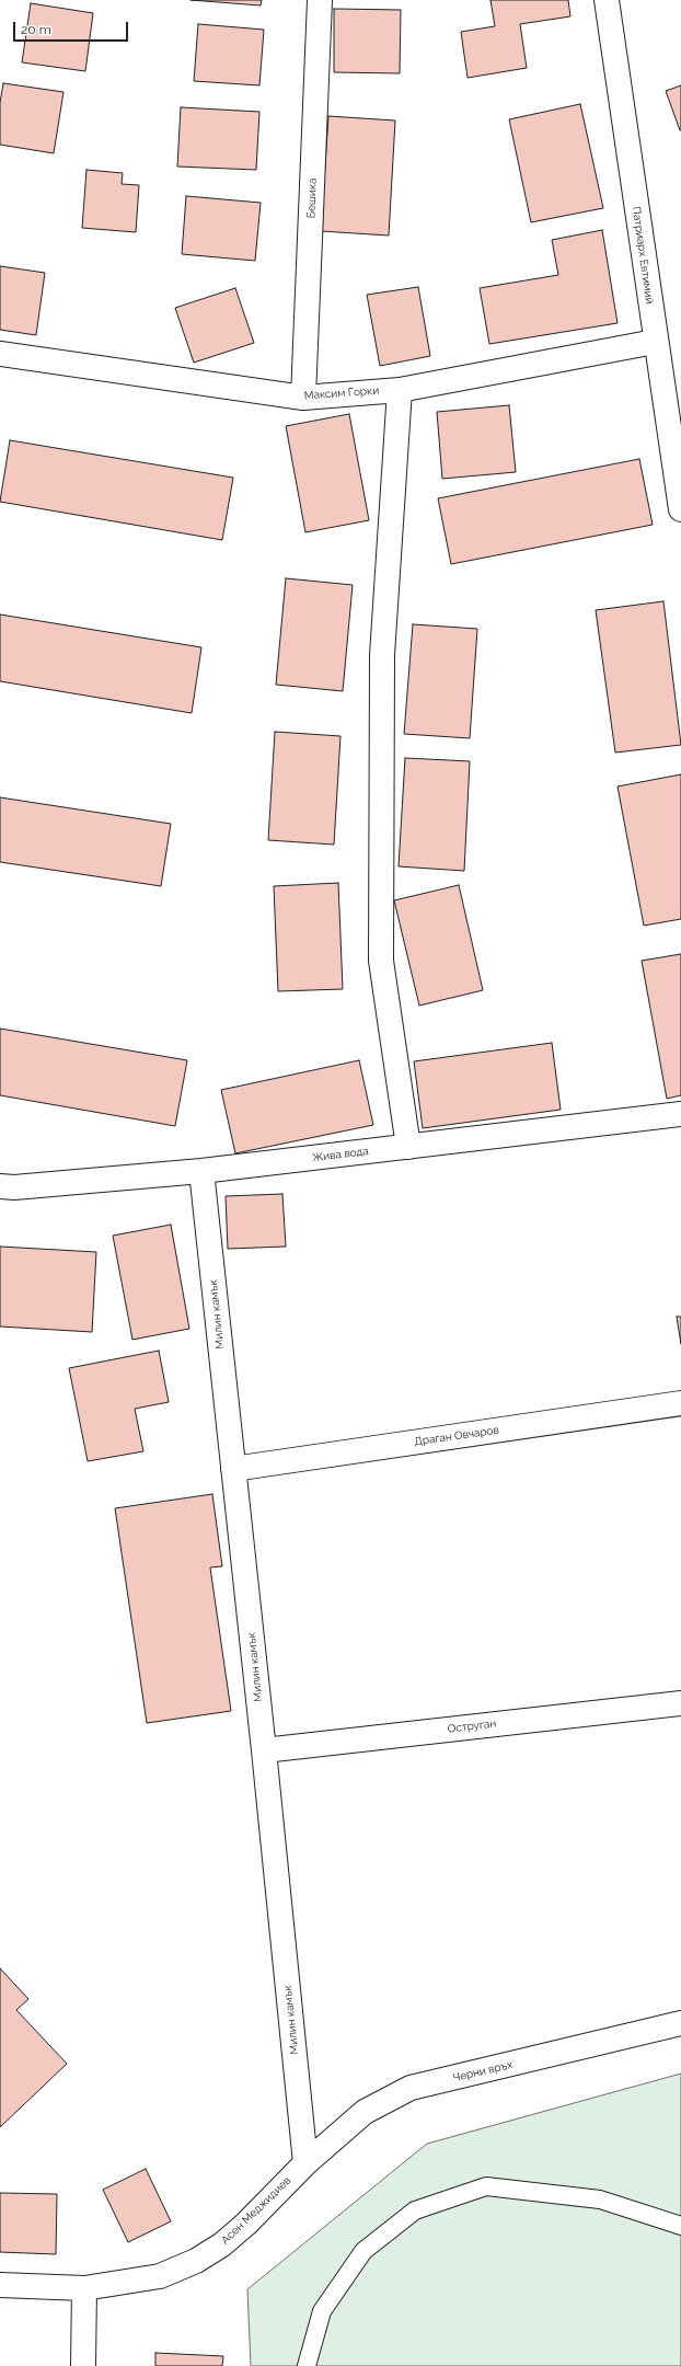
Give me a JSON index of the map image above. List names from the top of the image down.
{
  "streets": {
    "street": [
      "Бешика",
      "Патриарх Евтимий",
      "Максим Горки",
      "Жива вода",
      "Милин камък",
      "Драган Овчаров",
      "Оструган",
      "Черни връх",
      "Асен Меджидиев"
    ]
  },
  "crossings": [
    ["Бешика", "Максим Горки"],
    ["Патриарх Евтимий", "Максим Горки"],
    ["Жива вода", "Милин камък"],
    ["Милин камък", "Драган Овчаров"],
    ["Милин камък", "Оструган"],
    ["Милин камък", "Черни връх"],
    ["Милин камък", "Асен Меджидиев"],
    ["Черни връх", "Асен Меджидиев"]
  ],
  "scale_bar": "20 m"
}
